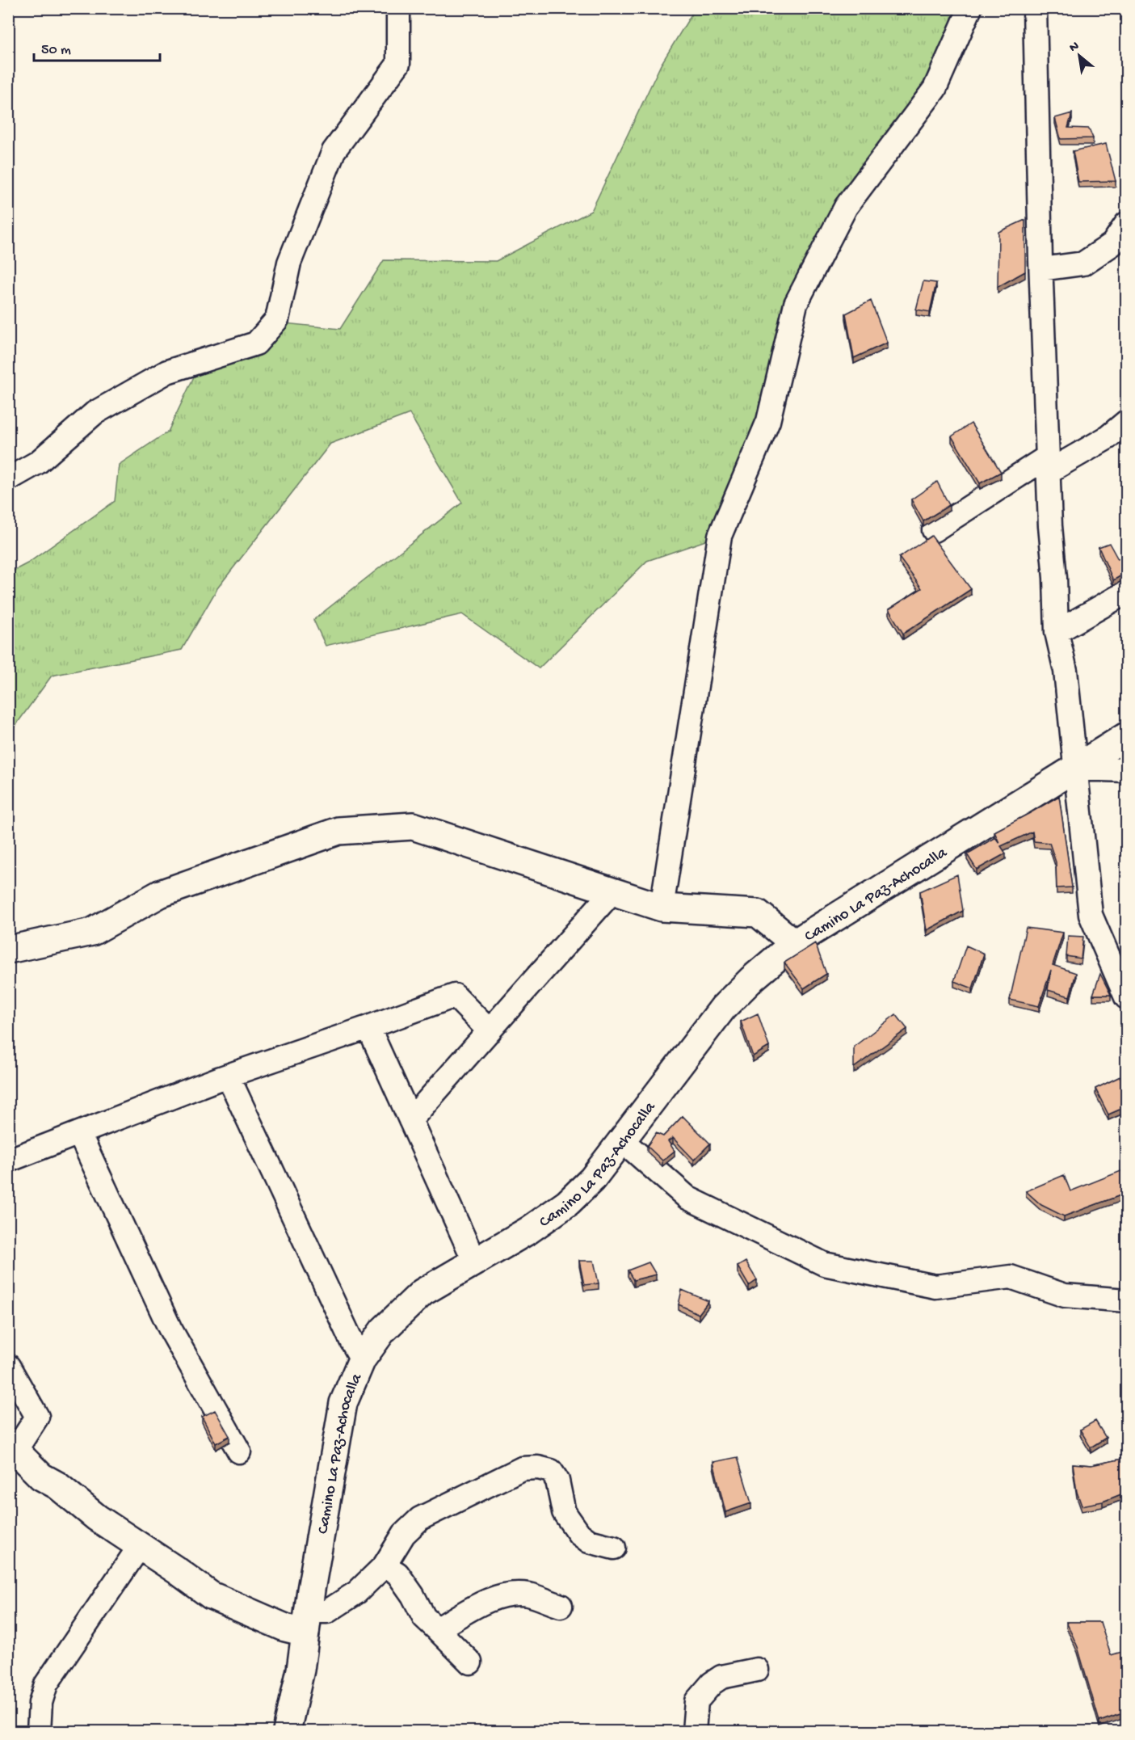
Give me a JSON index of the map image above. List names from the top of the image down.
{
  "streets": {
    "main road": ["Camino La Paz-Achocalla"]
  },
  "scale_bar": "50 m",
  "north": "top left"
}
